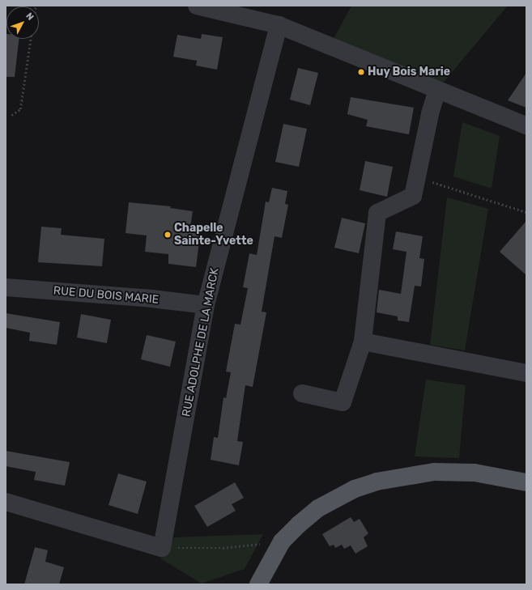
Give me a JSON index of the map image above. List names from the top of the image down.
{
  "streets": {
    "street": ["RUE DU BOIS MARIE", "RUE ADOLPHE DE LA MARCK"]
  },
  "crossings": [
    ["RUE DU BOIS MARIE", "RUE ADOLPHE DE LA MARCK"]
  ],
  "places": ["Huy Bois Marie", "Chapelle Sainte-Yvette"],
  "north": "top right"
}
